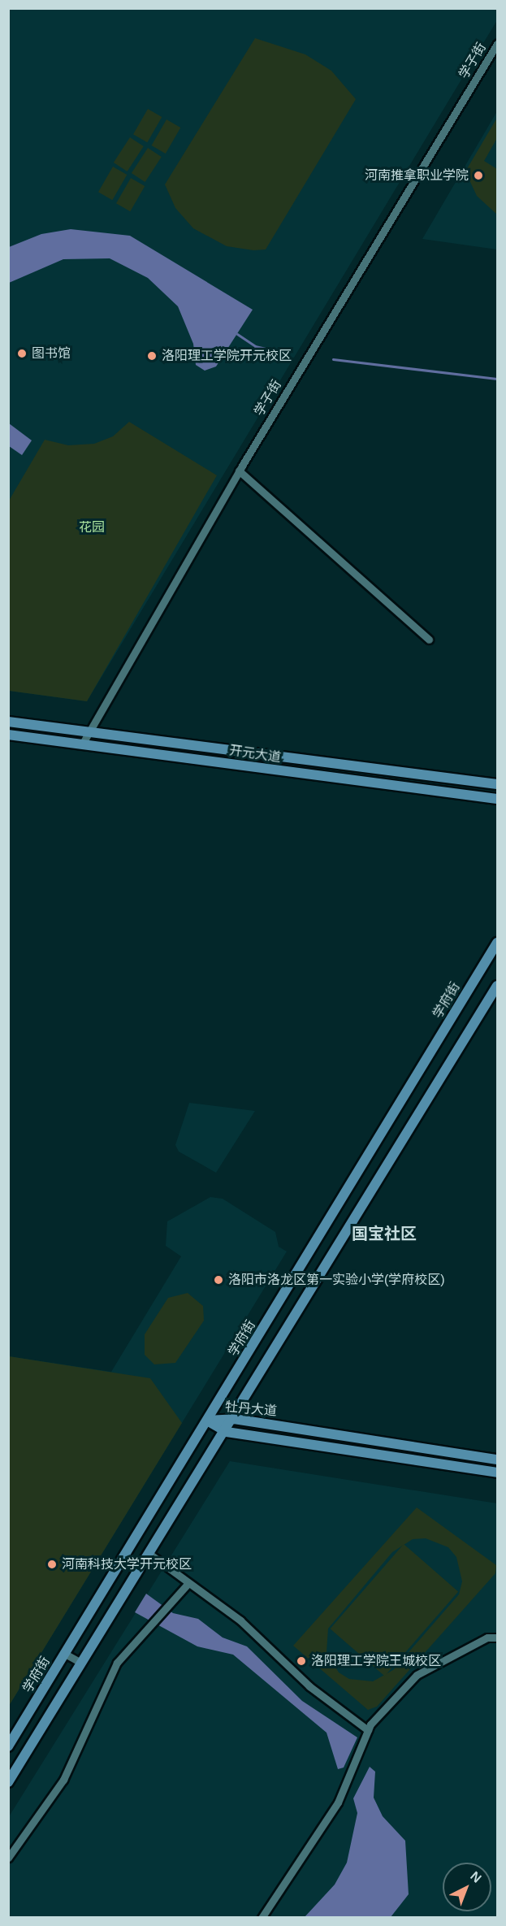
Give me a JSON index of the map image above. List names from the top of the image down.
{
  "streets": {
    "main road": ["开元大道", "学府街", "牡丹大道"],
    "street": ["学子街"]
  },
  "crossings": [
    ["学子街", "开元大道"],
    ["学府街", "牡丹大道"]
  ],
  "districts": ["国宝社区"],
  "parks": ["花园"],
  "places": [
    "河南推拿职业学院",
    "图书馆",
    "洛阳理工学院开元校区",
    "洛阳市洛龙区第一实验小学(学府校区)",
    "河南科技大学开元校区",
    "洛阳理工学院王城校区"
  ],
  "north": "top right"
}
